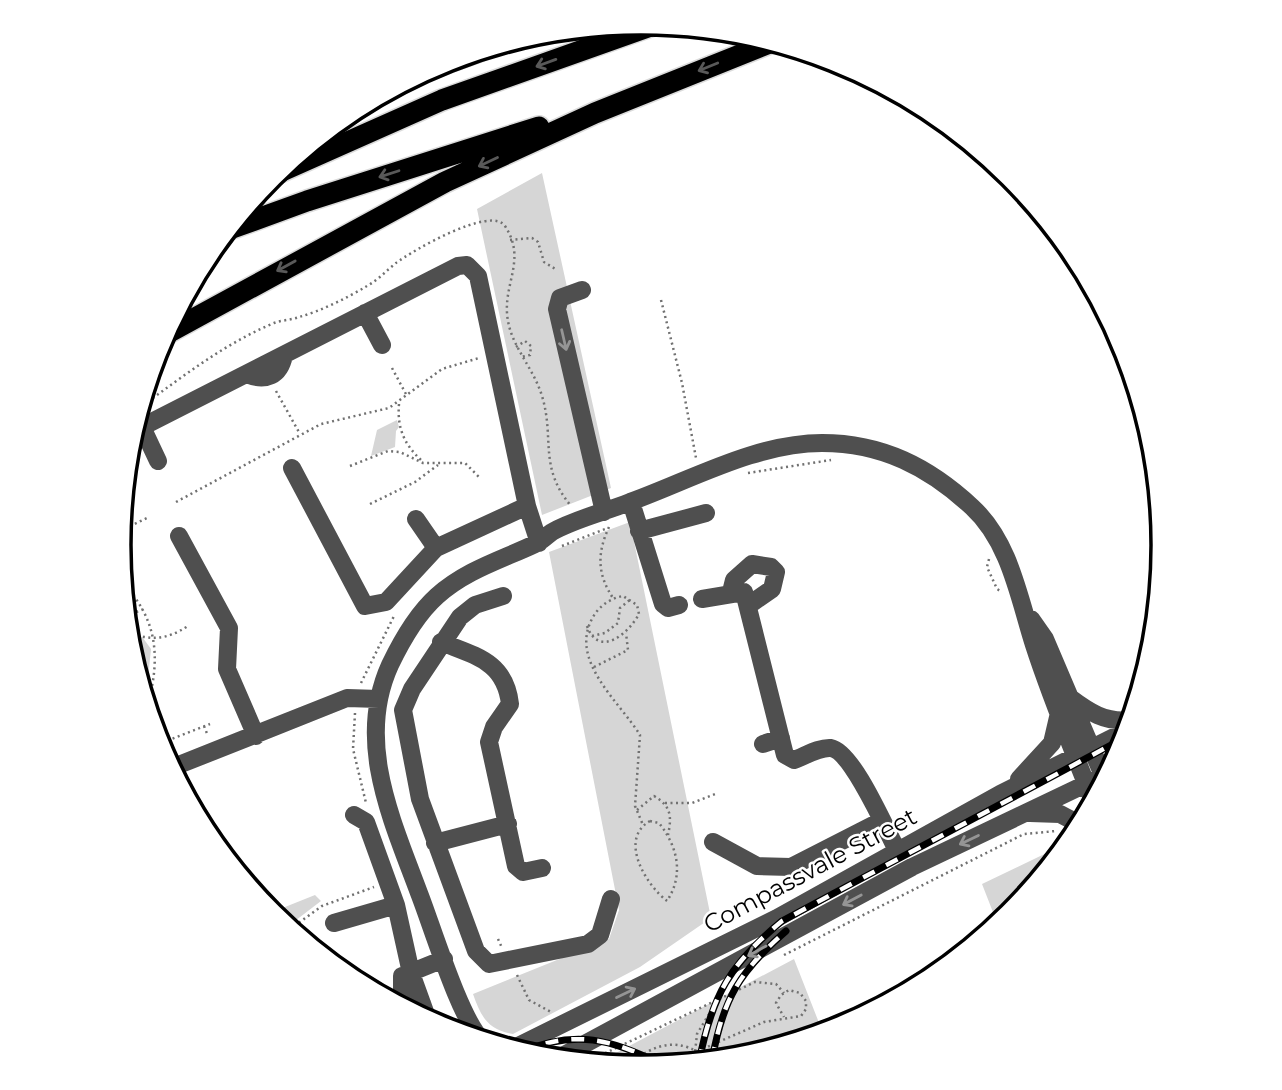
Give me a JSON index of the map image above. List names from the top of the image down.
{
  "streets": {
    "street": ["Compassvale Street"]
  }
}
